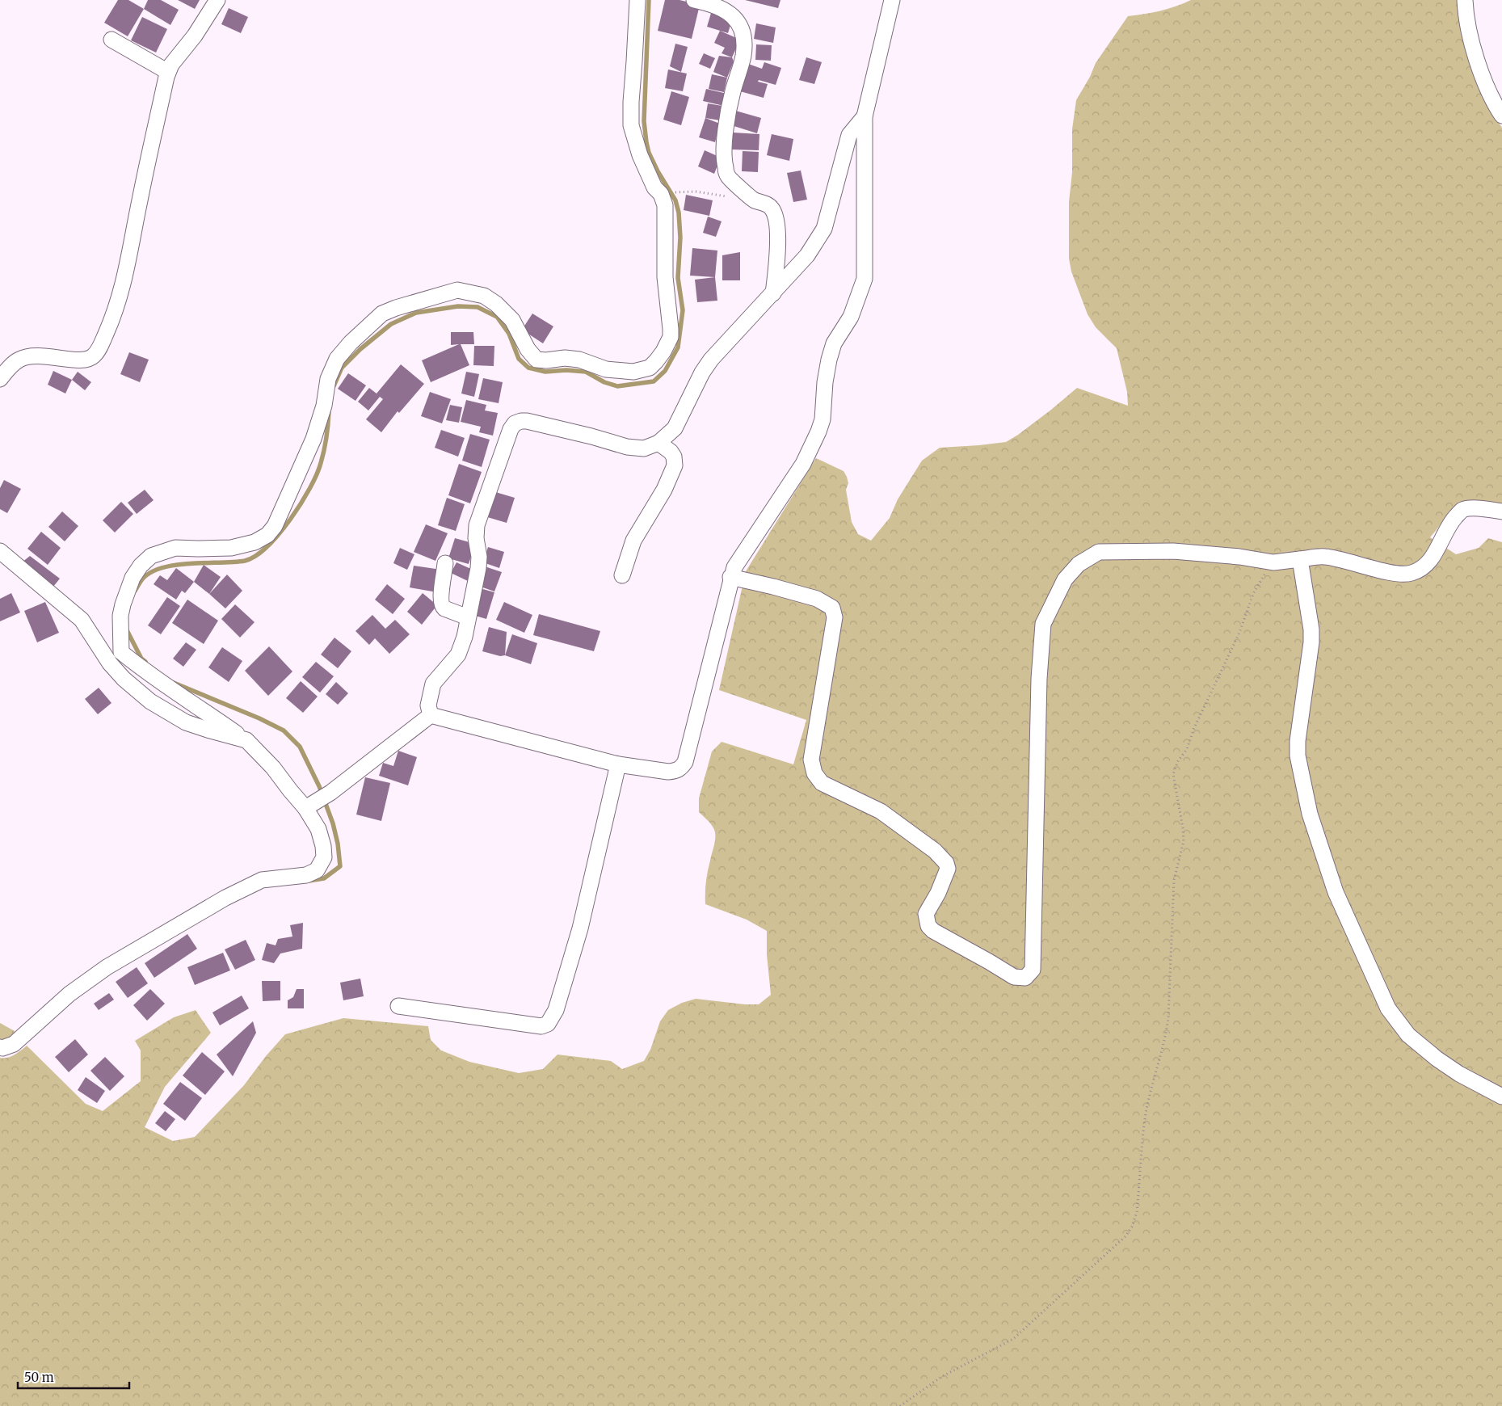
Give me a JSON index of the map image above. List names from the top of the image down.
{
  "scale_bar": "50 m"
}
